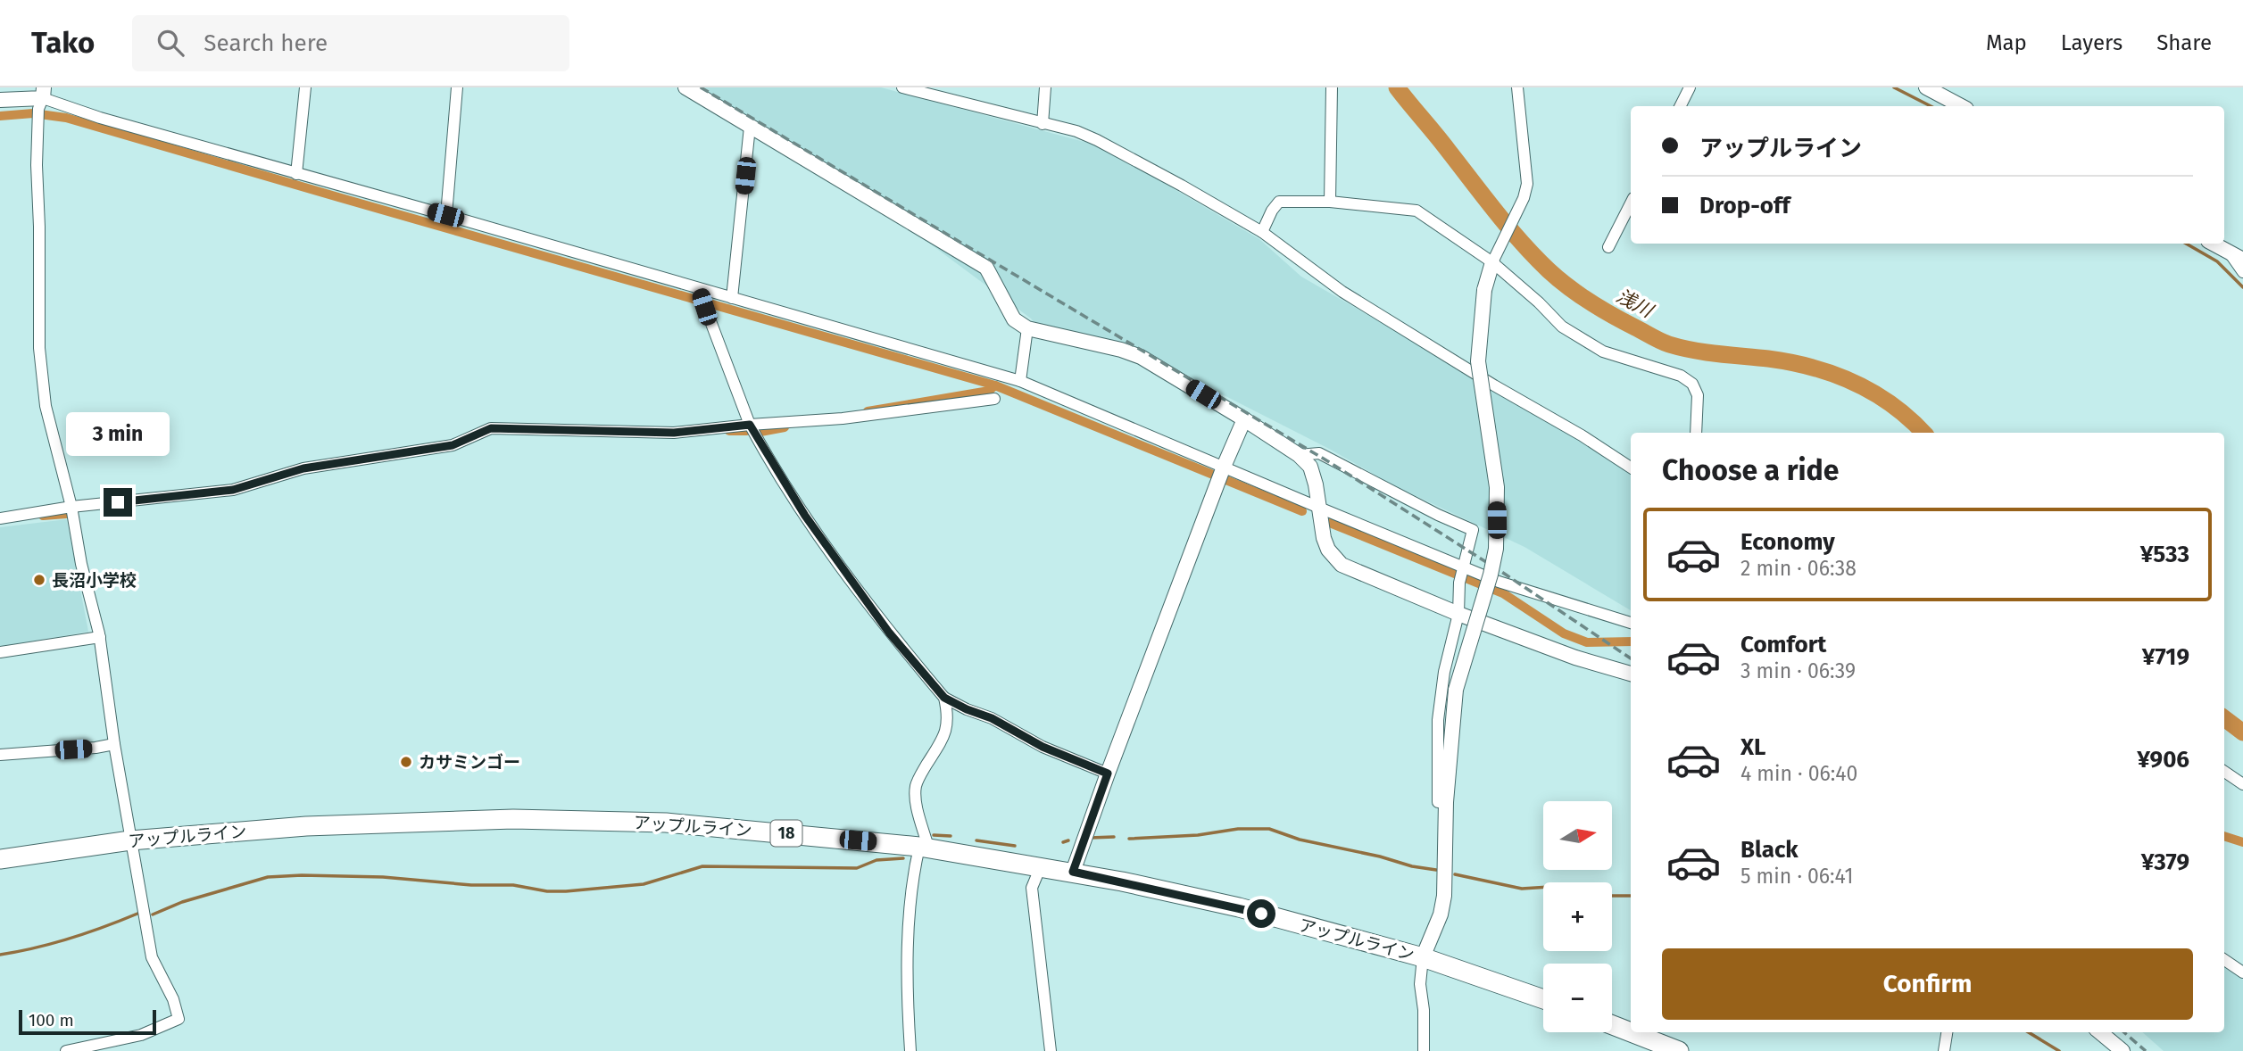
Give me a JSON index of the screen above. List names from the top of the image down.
{
  "streets": {
    "highway": ["アップルライン", "18"]
  },
  "water": ["浅川"],
  "places": ["長沼小学校", "カサミンゴー"],
  "scale_bar": "100 m",
  "north": "right",
  "page": {
    "header": "Tako",
    "search": "Search here",
    "nav": ["Map", "Layers", "Share"],
    "banner": ["アップルライン", "Drop-off"],
    "bubble": "3 min",
    "heading": "Choose a ride",
    "list": [
      {
        "name": "Economy",
        "note": "2 min · 06:38",
        "value": "¥533"
      },
      {
        "name": "Comfort",
        "note": "3 min · 06:39",
        "value": "¥719"
      },
      {
        "name": "XL",
        "note": "4 min · 06:40",
        "value": "¥906"
      },
      {
        "name": "Black",
        "note": "5 min · 06:41",
        "value": "¥379"
      }
    ],
    "map_buttons": ["+", "−"],
    "buttons": "Confirm",
    "scale": "100 m"
  }
}
